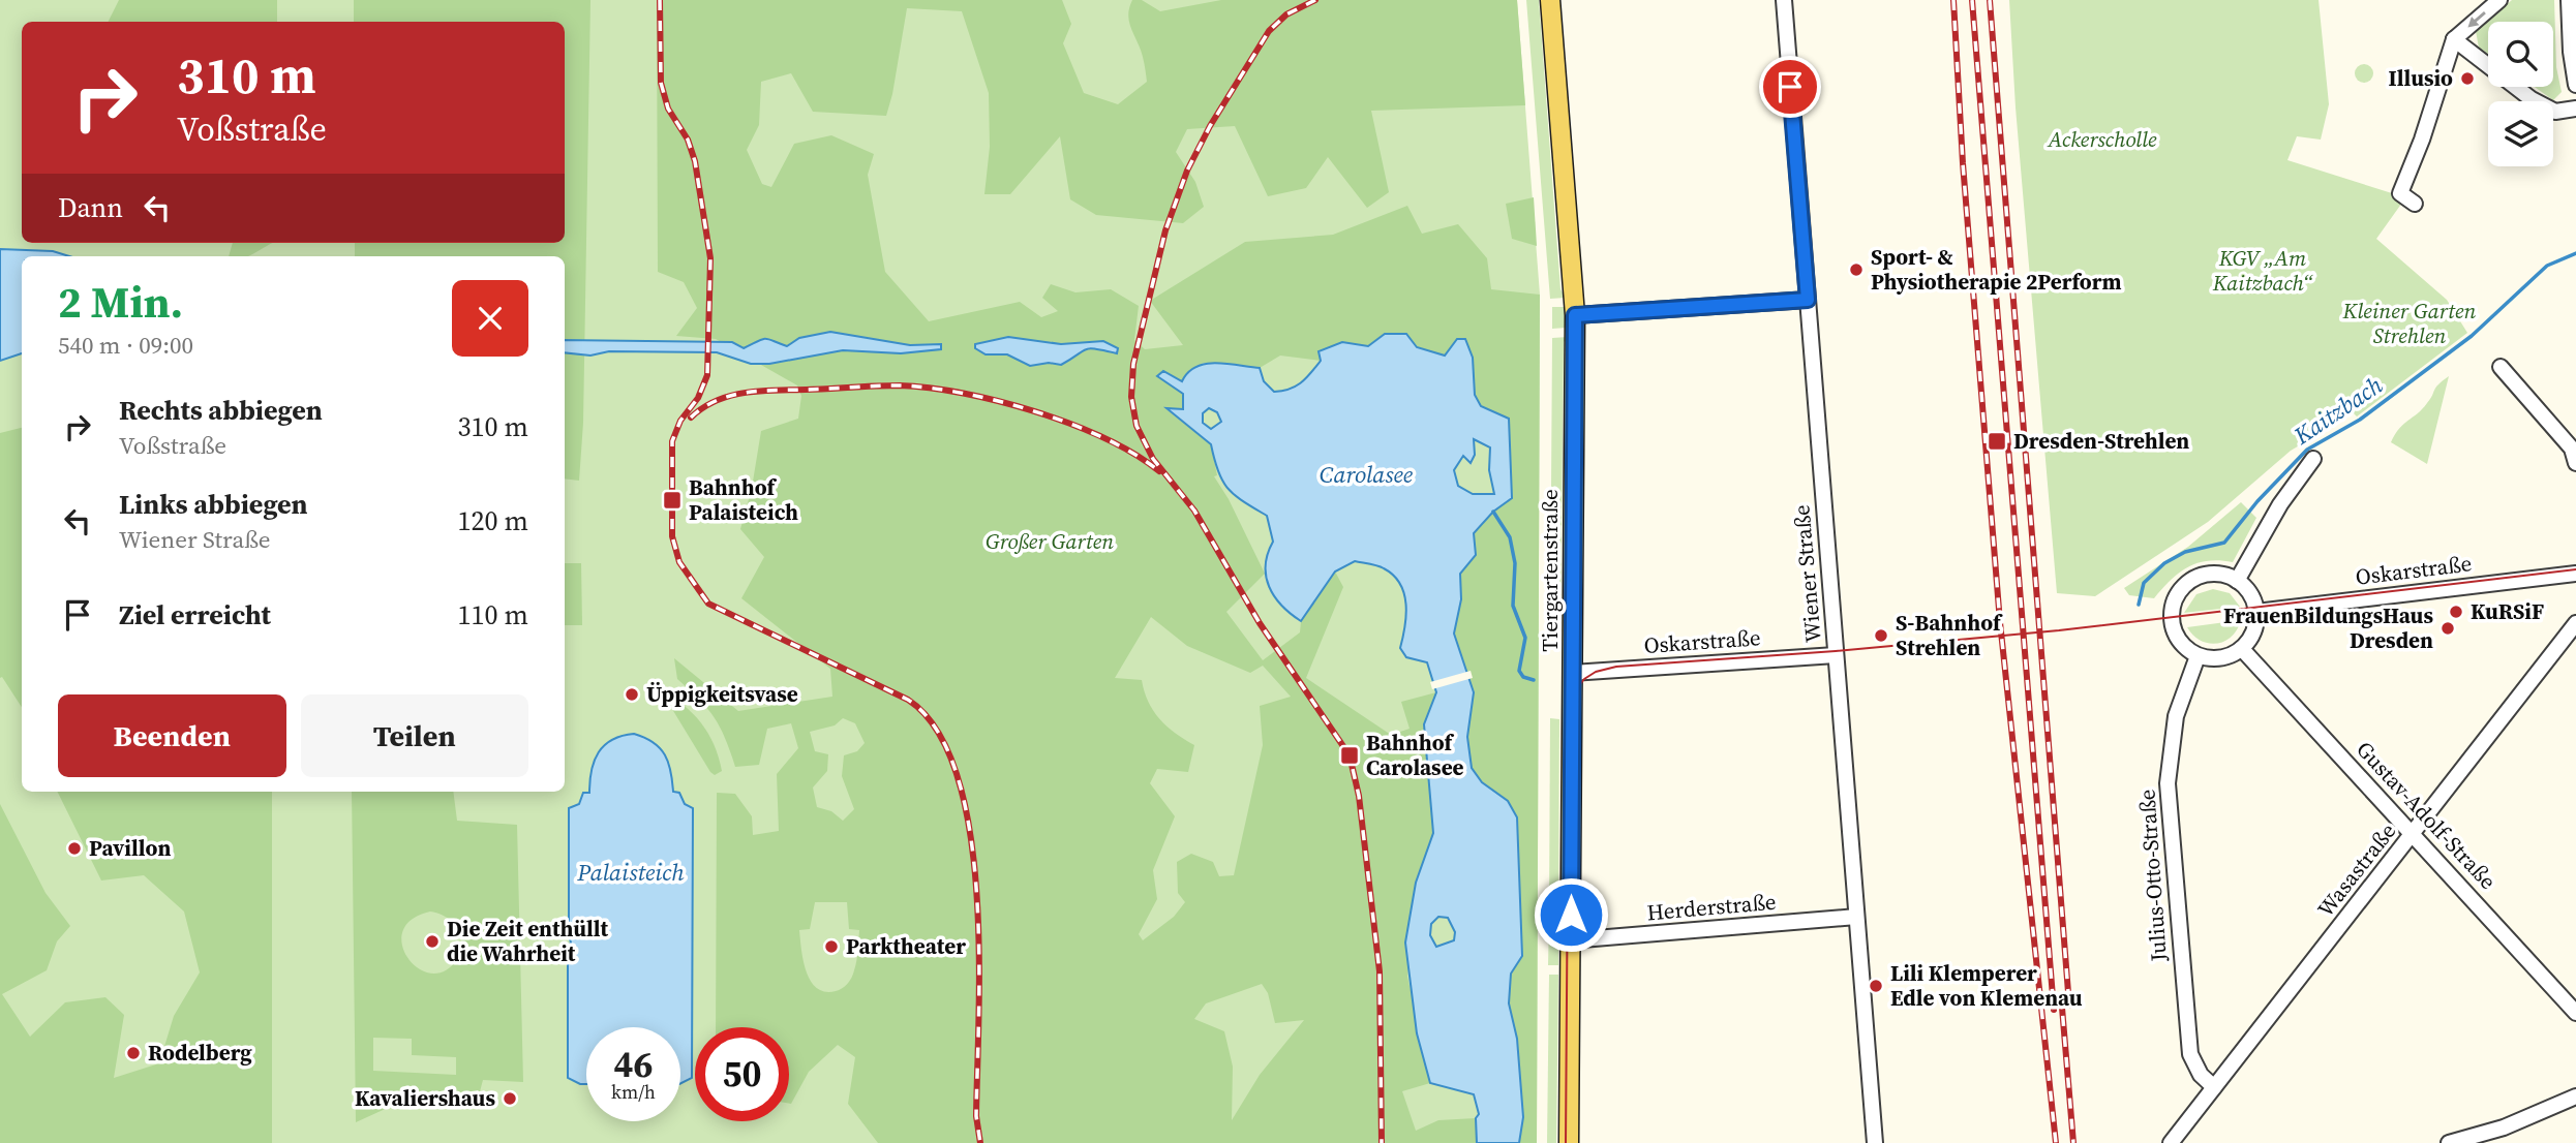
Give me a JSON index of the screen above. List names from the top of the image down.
{
  "streets": {
    "main road": ["Tiergartenstraße"],
    "street": [
      "Oskarstraße",
      "Wiener Straße",
      "Gustav-Adolf-Straße",
      "Wasastraße",
      "Julius-Otto-Straße",
      "Herderstraße"
    ]
  },
  "crossings": [
    ["Tiergartenstraße", "Oskarstraße"],
    ["Tiergartenstraße", "Herderstraße"],
    ["Oskarstraße", "Wiener Straße"],
    ["Oskarstraße", "Gustav-Adolf-Straße"],
    ["Oskarstraße", "Julius-Otto-Straße"],
    ["Wiener Straße", "Herderstraße"],
    ["Gustav-Adolf-Straße", "Wasastraße"],
    ["Gustav-Adolf-Straße", "Julius-Otto-Straße"],
    ["Wasastraße", "Julius-Otto-Straße"]
  ],
  "water": ["Kaitzbach", "Carolasee", "Palaisteich"],
  "parks": [
    "Ackerscholle",
    "KGV „Am Kaitzbach“",
    "Kleiner Garten Strehlen",
    "Großer Garten"
  ],
  "places": {
    "other": [
      "Illusio",
      "Sport- & Physiotherapie 2Perform",
      "KuRSiF",
      "FrauenBildungsHaus Dresden",
      "S-Bahnhof Strehlen",
      "Üppigkeitsvase",
      "Pavillon",
      "Die Zeit enthüllt die Wahrheit",
      "Parktheater",
      "Lili Klemperer Edle von Klemenau",
      "Rodelberg",
      "Kavaliershaus"
    ],
    "transit": ["Dresden-Strehlen", "Bahnhof Palaisteich", "Bahnhof Carolasee"]
  },
  "page": {
    "turn": ["310 m", "Voßstraße"],
    "then": "Dann",
    "heading": ["2 Min.", "540 m · 09:00"],
    "list": [
      {
        "name": "Rechts abbiegen",
        "note": "Voßstraße",
        "value": "310 m"
      },
      {
        "name": "Links abbiegen",
        "note": "Wiener Straße",
        "value": "120 m"
      },
      {
        "name": "Ziel erreicht",
        "value": "110 m"
      }
    ],
    "buttons": ["Beenden", "Teilen"],
    "speed": "46 km/h",
    "limit": "50"
  }
}
